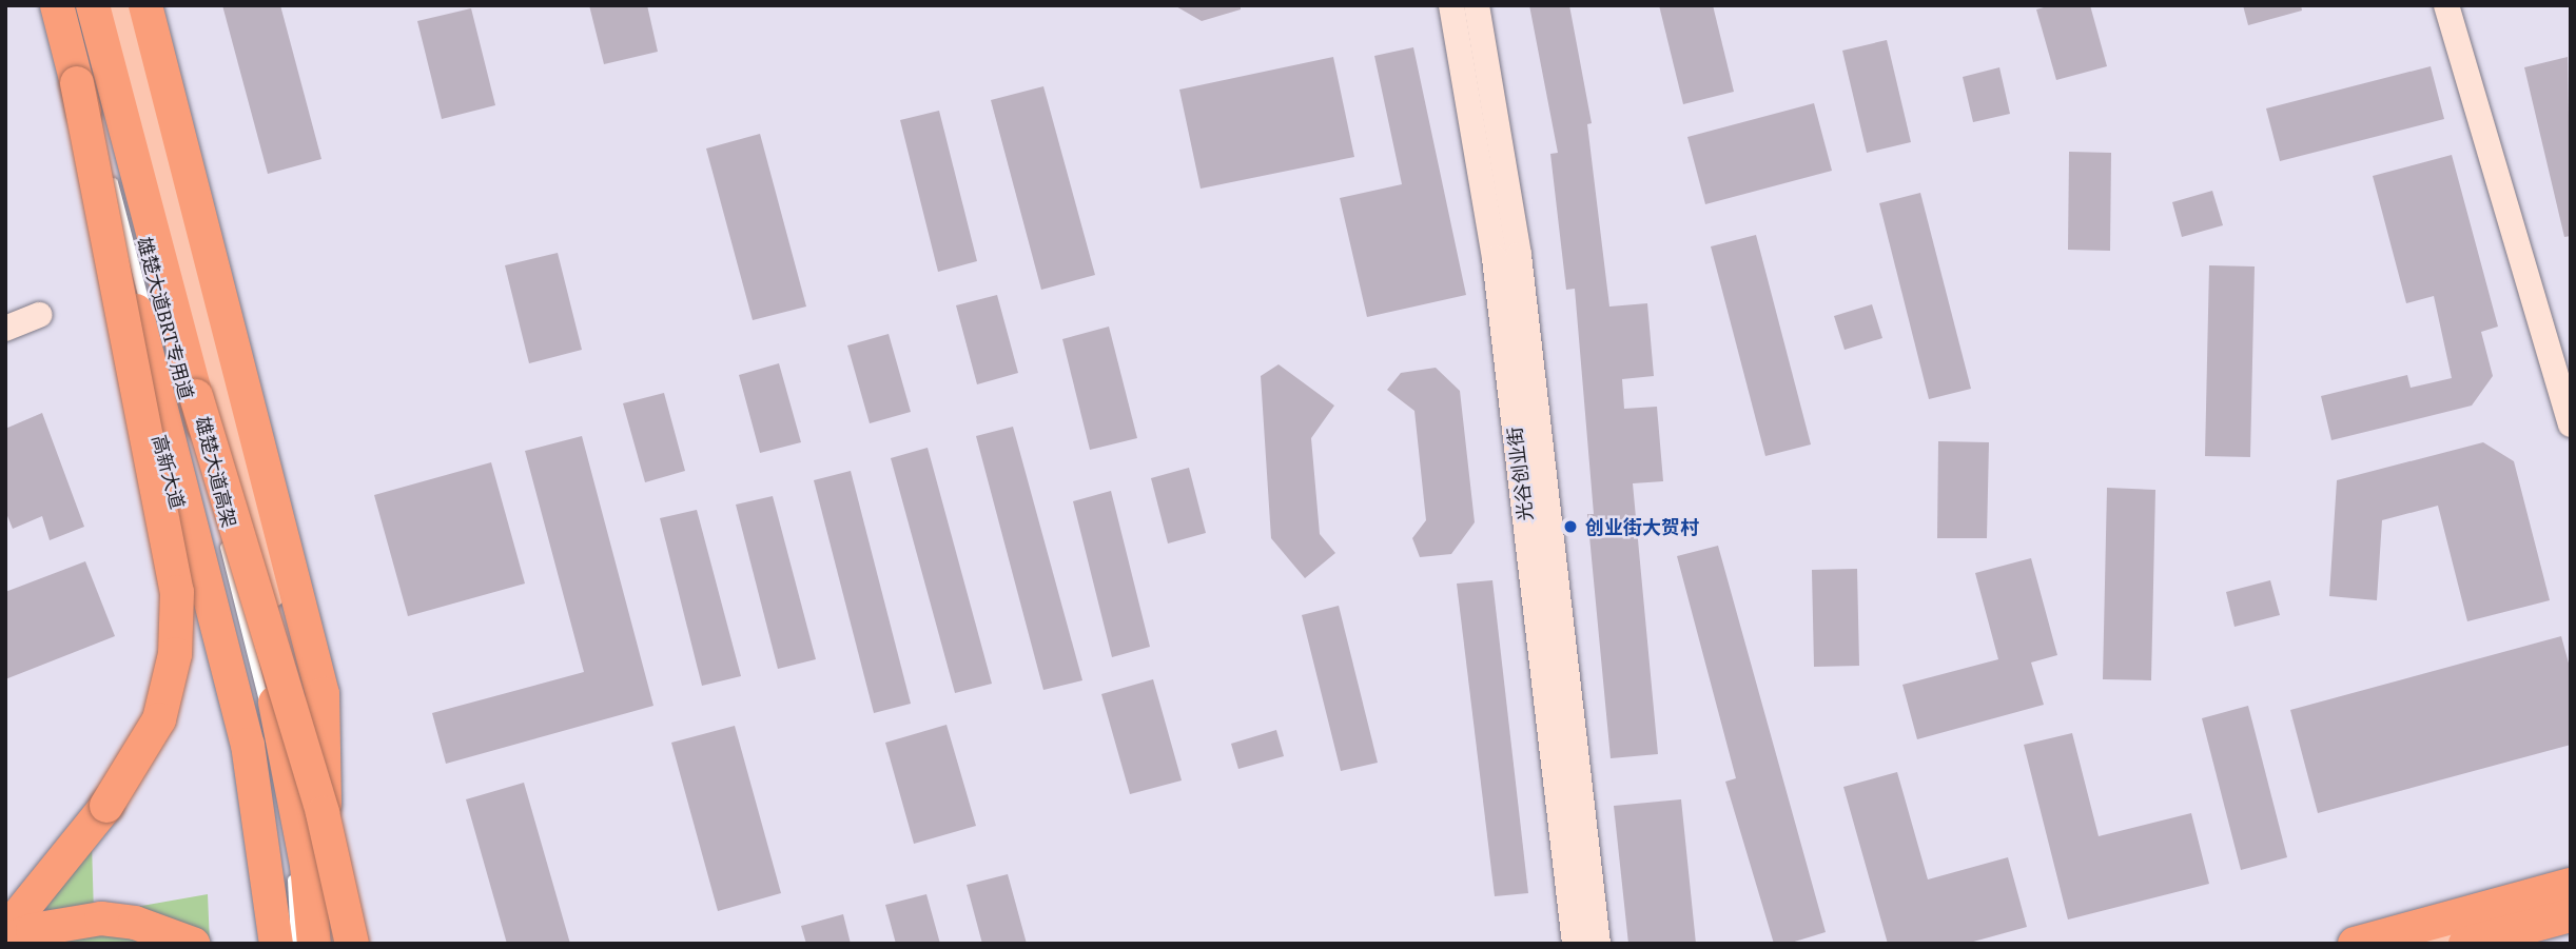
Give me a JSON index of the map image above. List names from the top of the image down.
{
  "streets": {
    "highway": ["雄楚大道高架"],
    "main road": ["高新大道", "光谷创业街"],
    "lane": ["雄楚大道BRT专用道"]
  },
  "places": ["创业街大贺村"]
}
